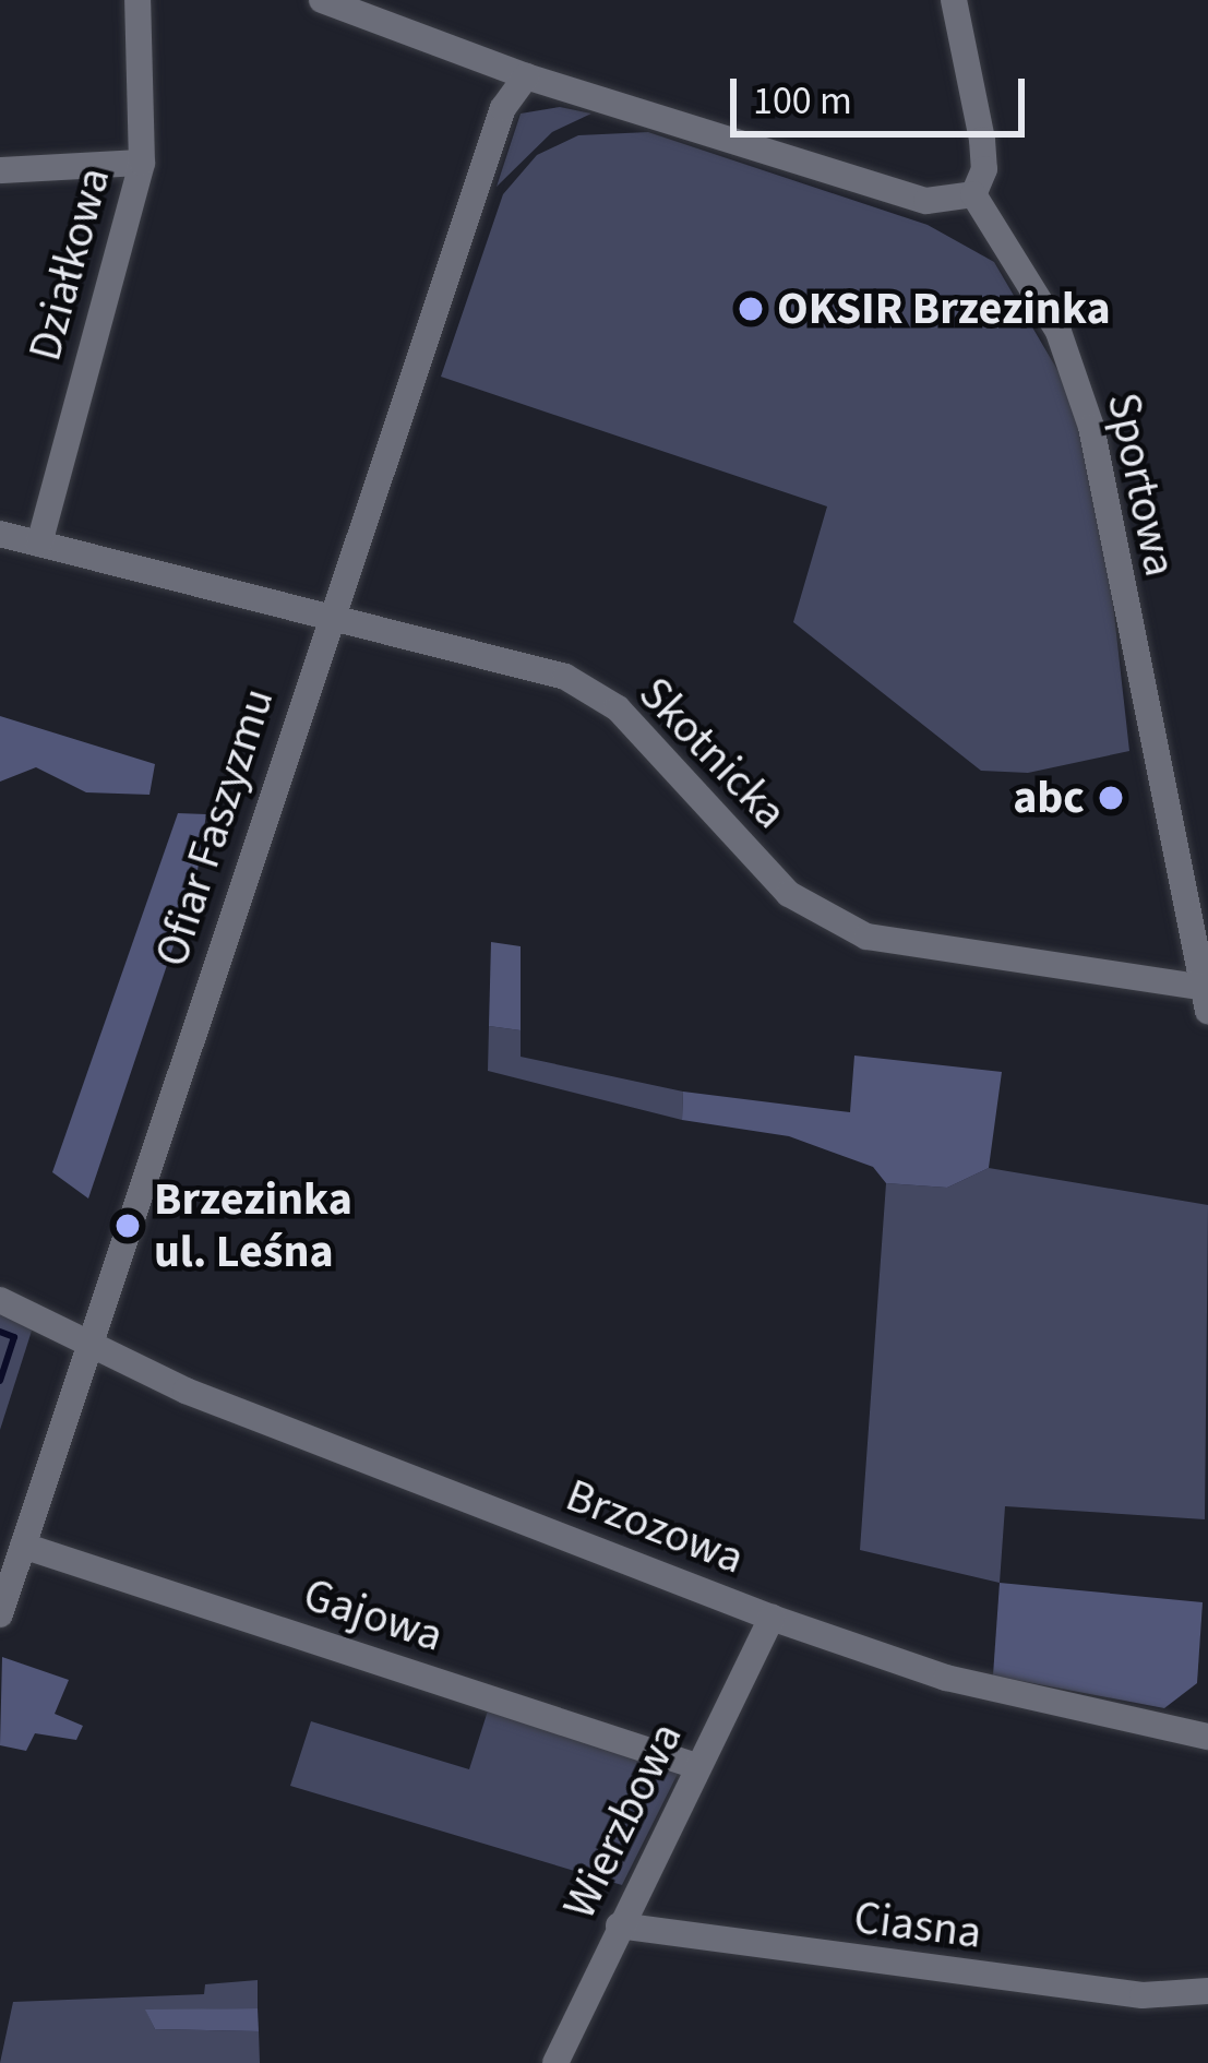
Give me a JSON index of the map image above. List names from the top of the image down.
{
  "streets": {
    "street": [
      "Działkowa",
      "Sportowa",
      "Skotnicka",
      "Ofiar Faszyzmu",
      "Brzozowa",
      "Gajowa",
      "Wierzbowa",
      "Ciasna"
    ]
  },
  "crossings": [
    ["Działkowa", "Skotnicka"],
    ["Sportowa", "Skotnicka"],
    ["Skotnicka", "Ofiar Faszyzmu"],
    ["Ofiar Faszyzmu", "Brzozowa"],
    ["Ofiar Faszyzmu", "Gajowa"],
    ["Brzozowa", "Wierzbowa"],
    ["Gajowa", "Wierzbowa"],
    ["Wierzbowa", "Ciasna"]
  ],
  "places": ["OKSIR Brzezinka", "abc", "Brzezinka ul. Leśna"],
  "scale_bar": "100 m"
}
